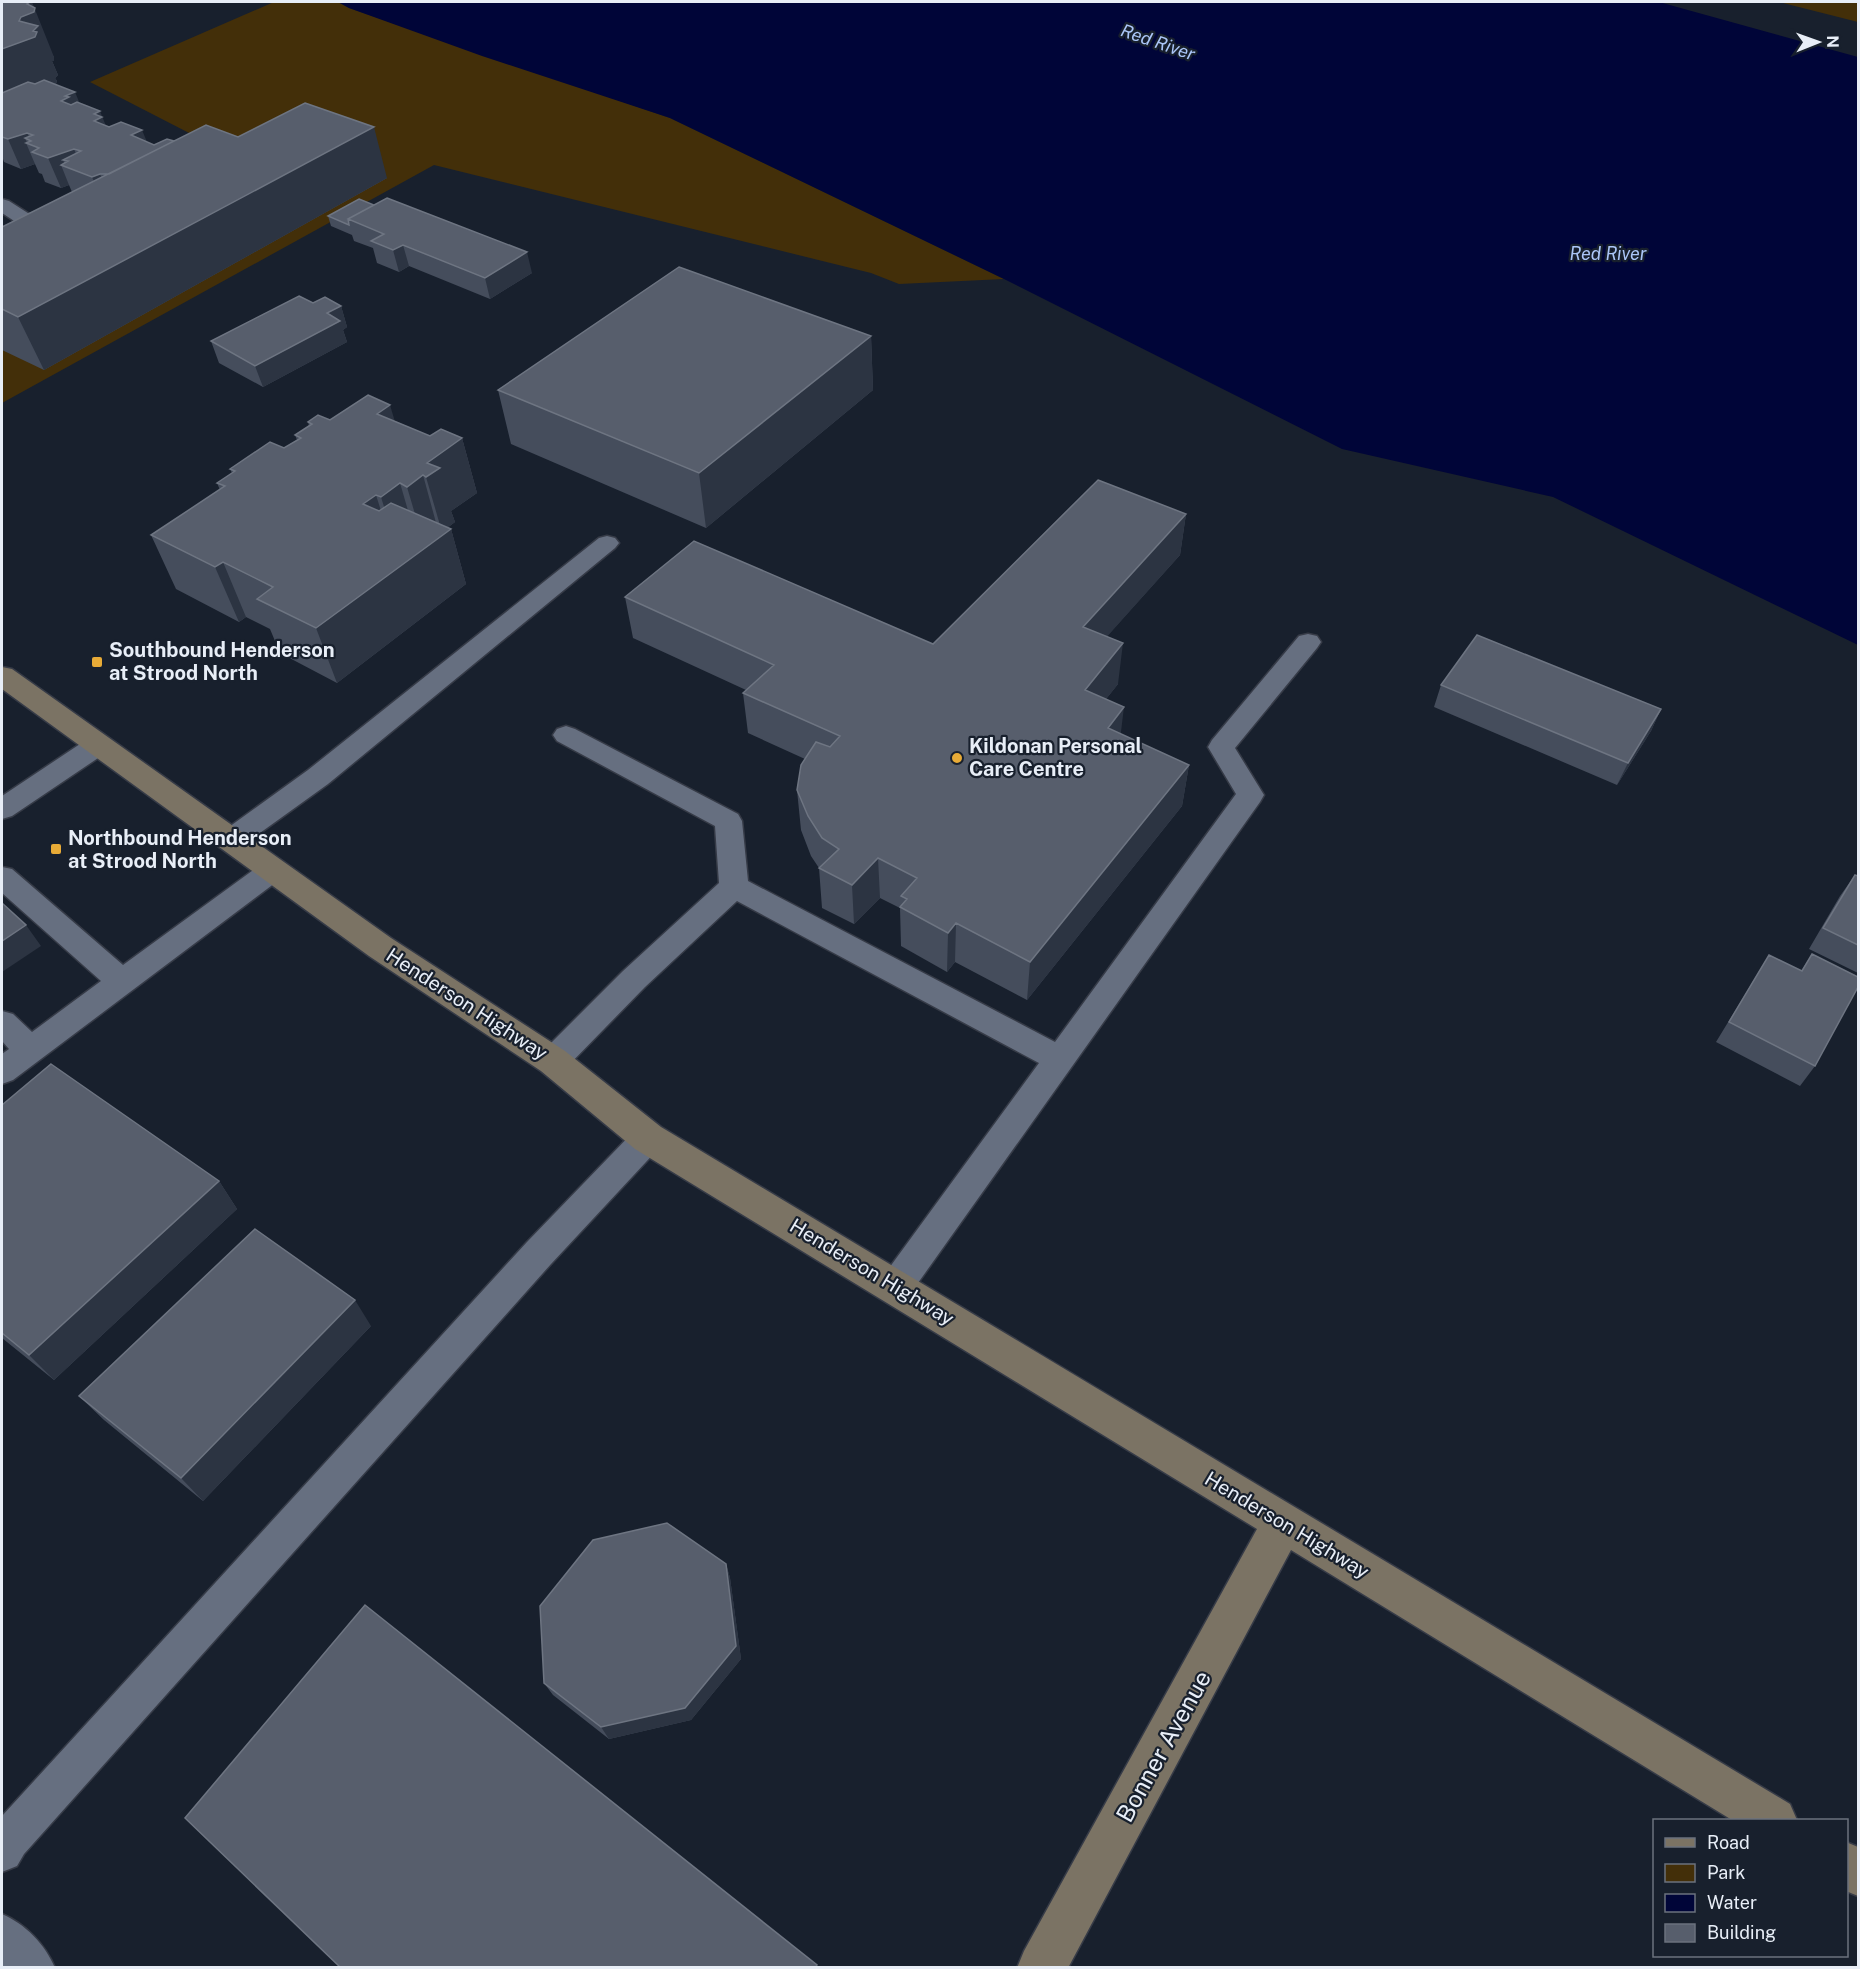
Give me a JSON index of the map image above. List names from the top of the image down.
{
  "streets": {
    "main road": ["Henderson Highway", "Bonner Avenue"]
  },
  "crossings": [
    ["Henderson Highway", "Bonner Avenue"]
  ],
  "water": ["Red River"],
  "places": {
    "transit": ["Southbound Henderson at Strood North", "Northbound Henderson at Strood North"],
    "other": ["Kildonan Personal Care Centre"]
  },
  "legend": [
    "Road",
    "Park",
    "Water",
    "Building"
  ],
  "north": "right"
}
